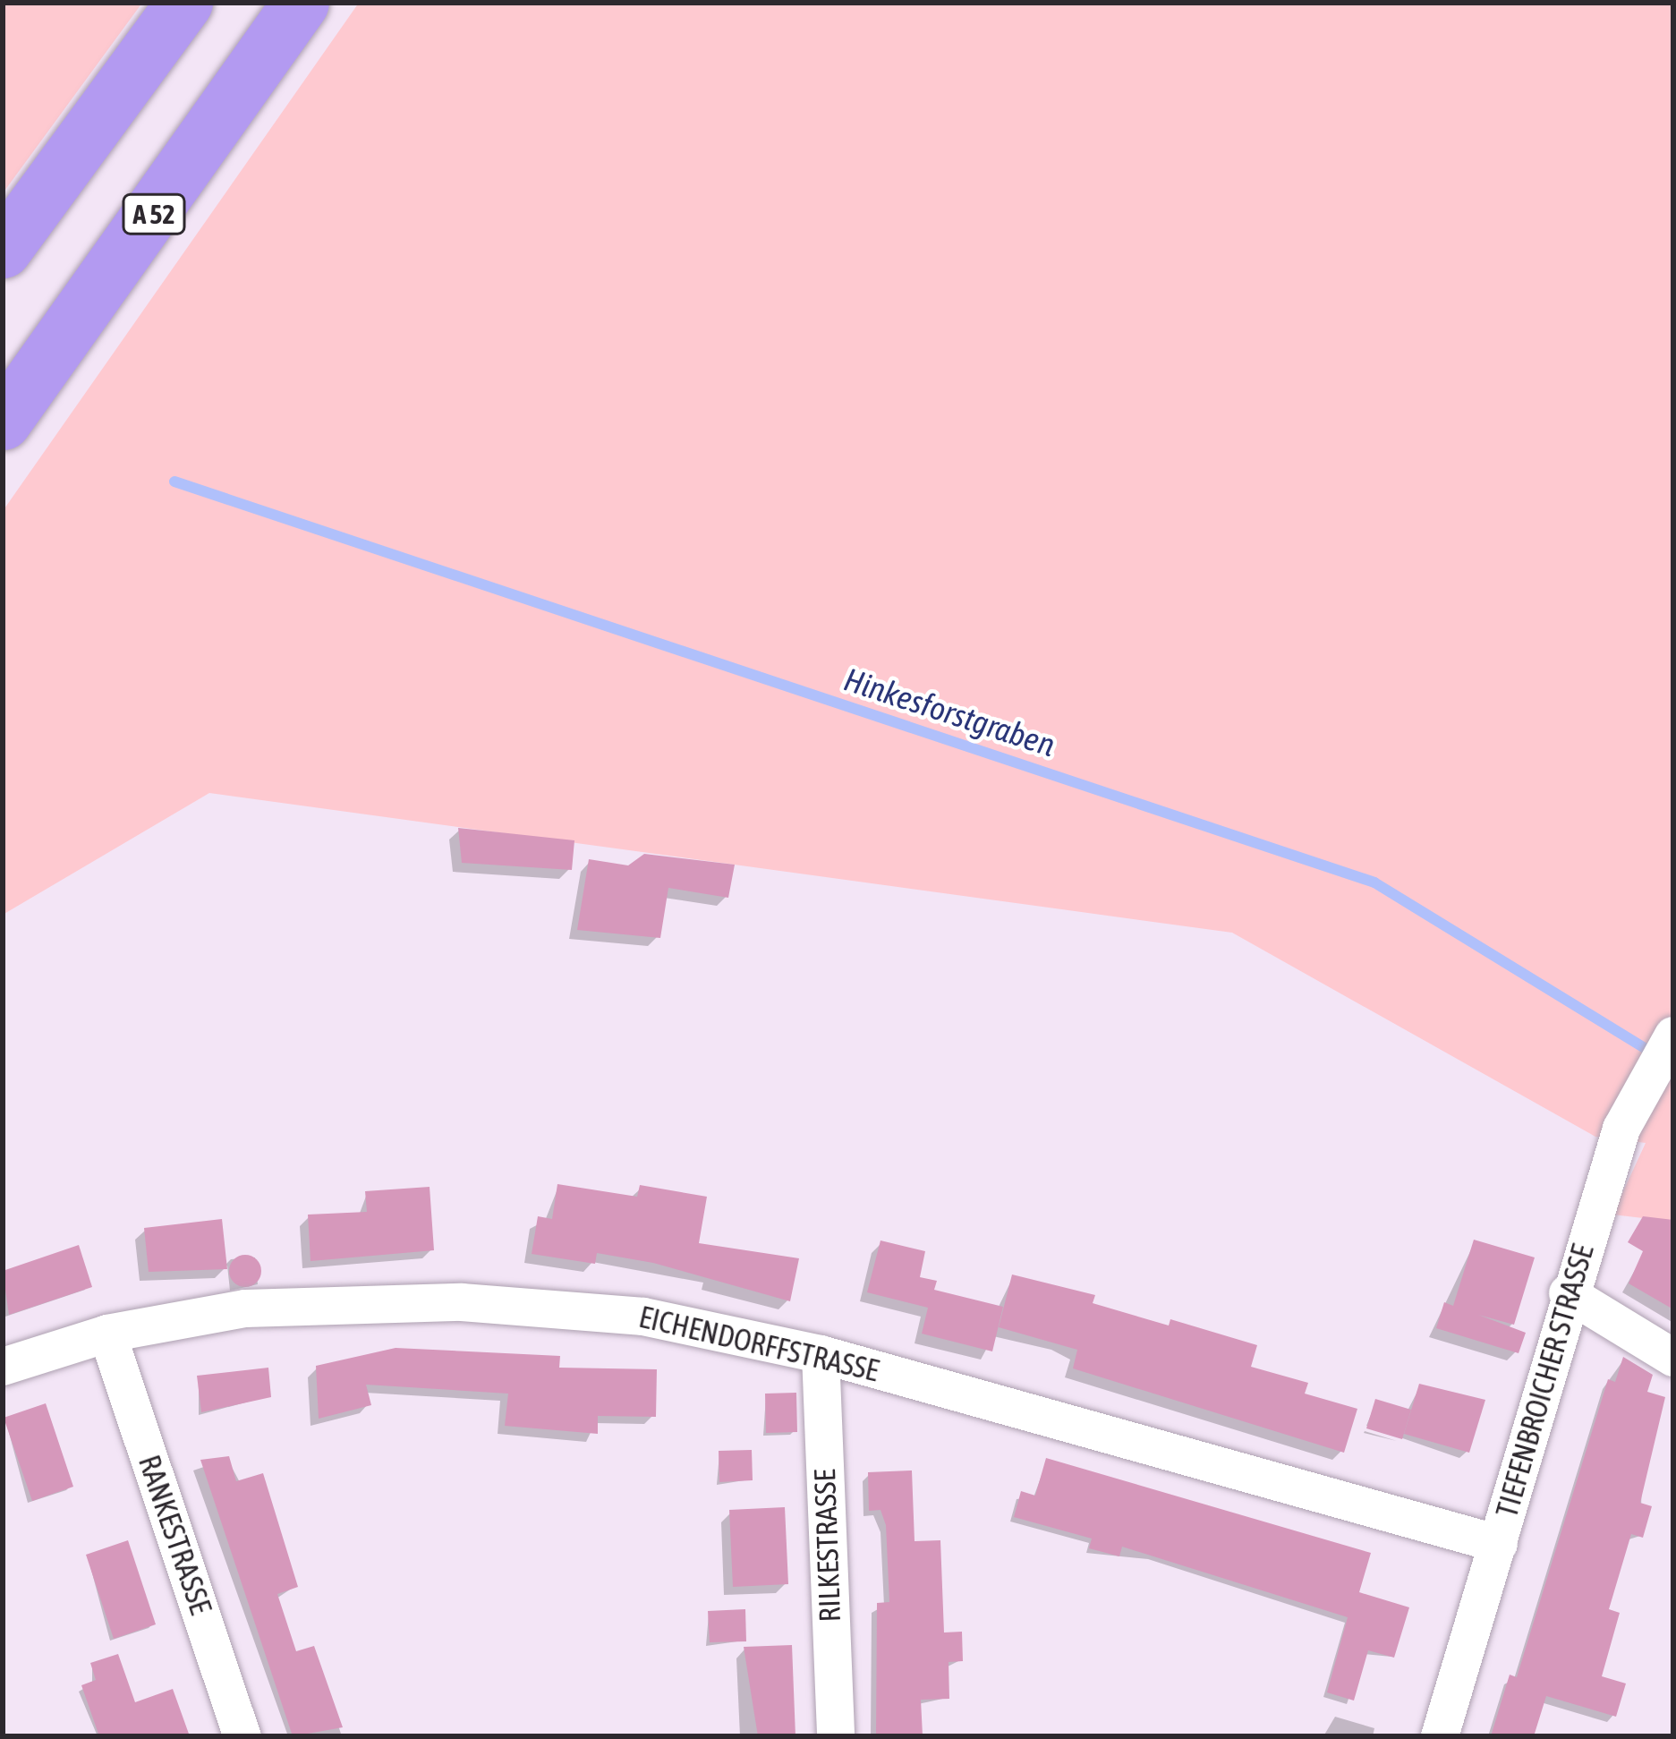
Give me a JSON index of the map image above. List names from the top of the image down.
{
  "streets": {
    "highway": ["A 52"],
    "street": [
      "EICHENDORFFSTRASSE",
      "TIEFENBROICHER STRASSE",
      "RANKESTRASSE",
      "RILKESTRASSE"
    ]
  },
  "crossings": [
    ["EICHENDORFFSTRASSE", "TIEFENBROICHER STRASSE"],
    ["EICHENDORFFSTRASSE", "RANKESTRASSE"],
    ["EICHENDORFFSTRASSE", "RILKESTRASSE"]
  ],
  "water": ["Hinkesforstgraben"]
}
